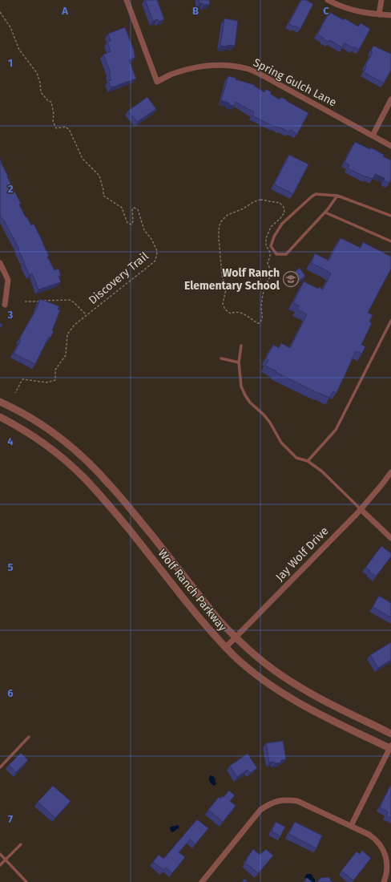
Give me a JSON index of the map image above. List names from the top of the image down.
{
  "streets": {
    "street": ["Spring Gulch Lane", "Jay Wolf Drive", "Wolf Ranch Parkway"],
    "path": ["Discovery Trail"]
  },
  "crossings": [
    ["Jay Wolf Drive", "Wolf Ranch Parkway"]
  ],
  "places": {
    "school or university": ["Wolf Ranch Elementary School"]
  },
  "grid": {
    "columns": ["A", "B", "C"],
    "rows": [
      "1",
      "2",
      "3",
      "4",
      "5",
      "6",
      "7"
    ]
  }
}
